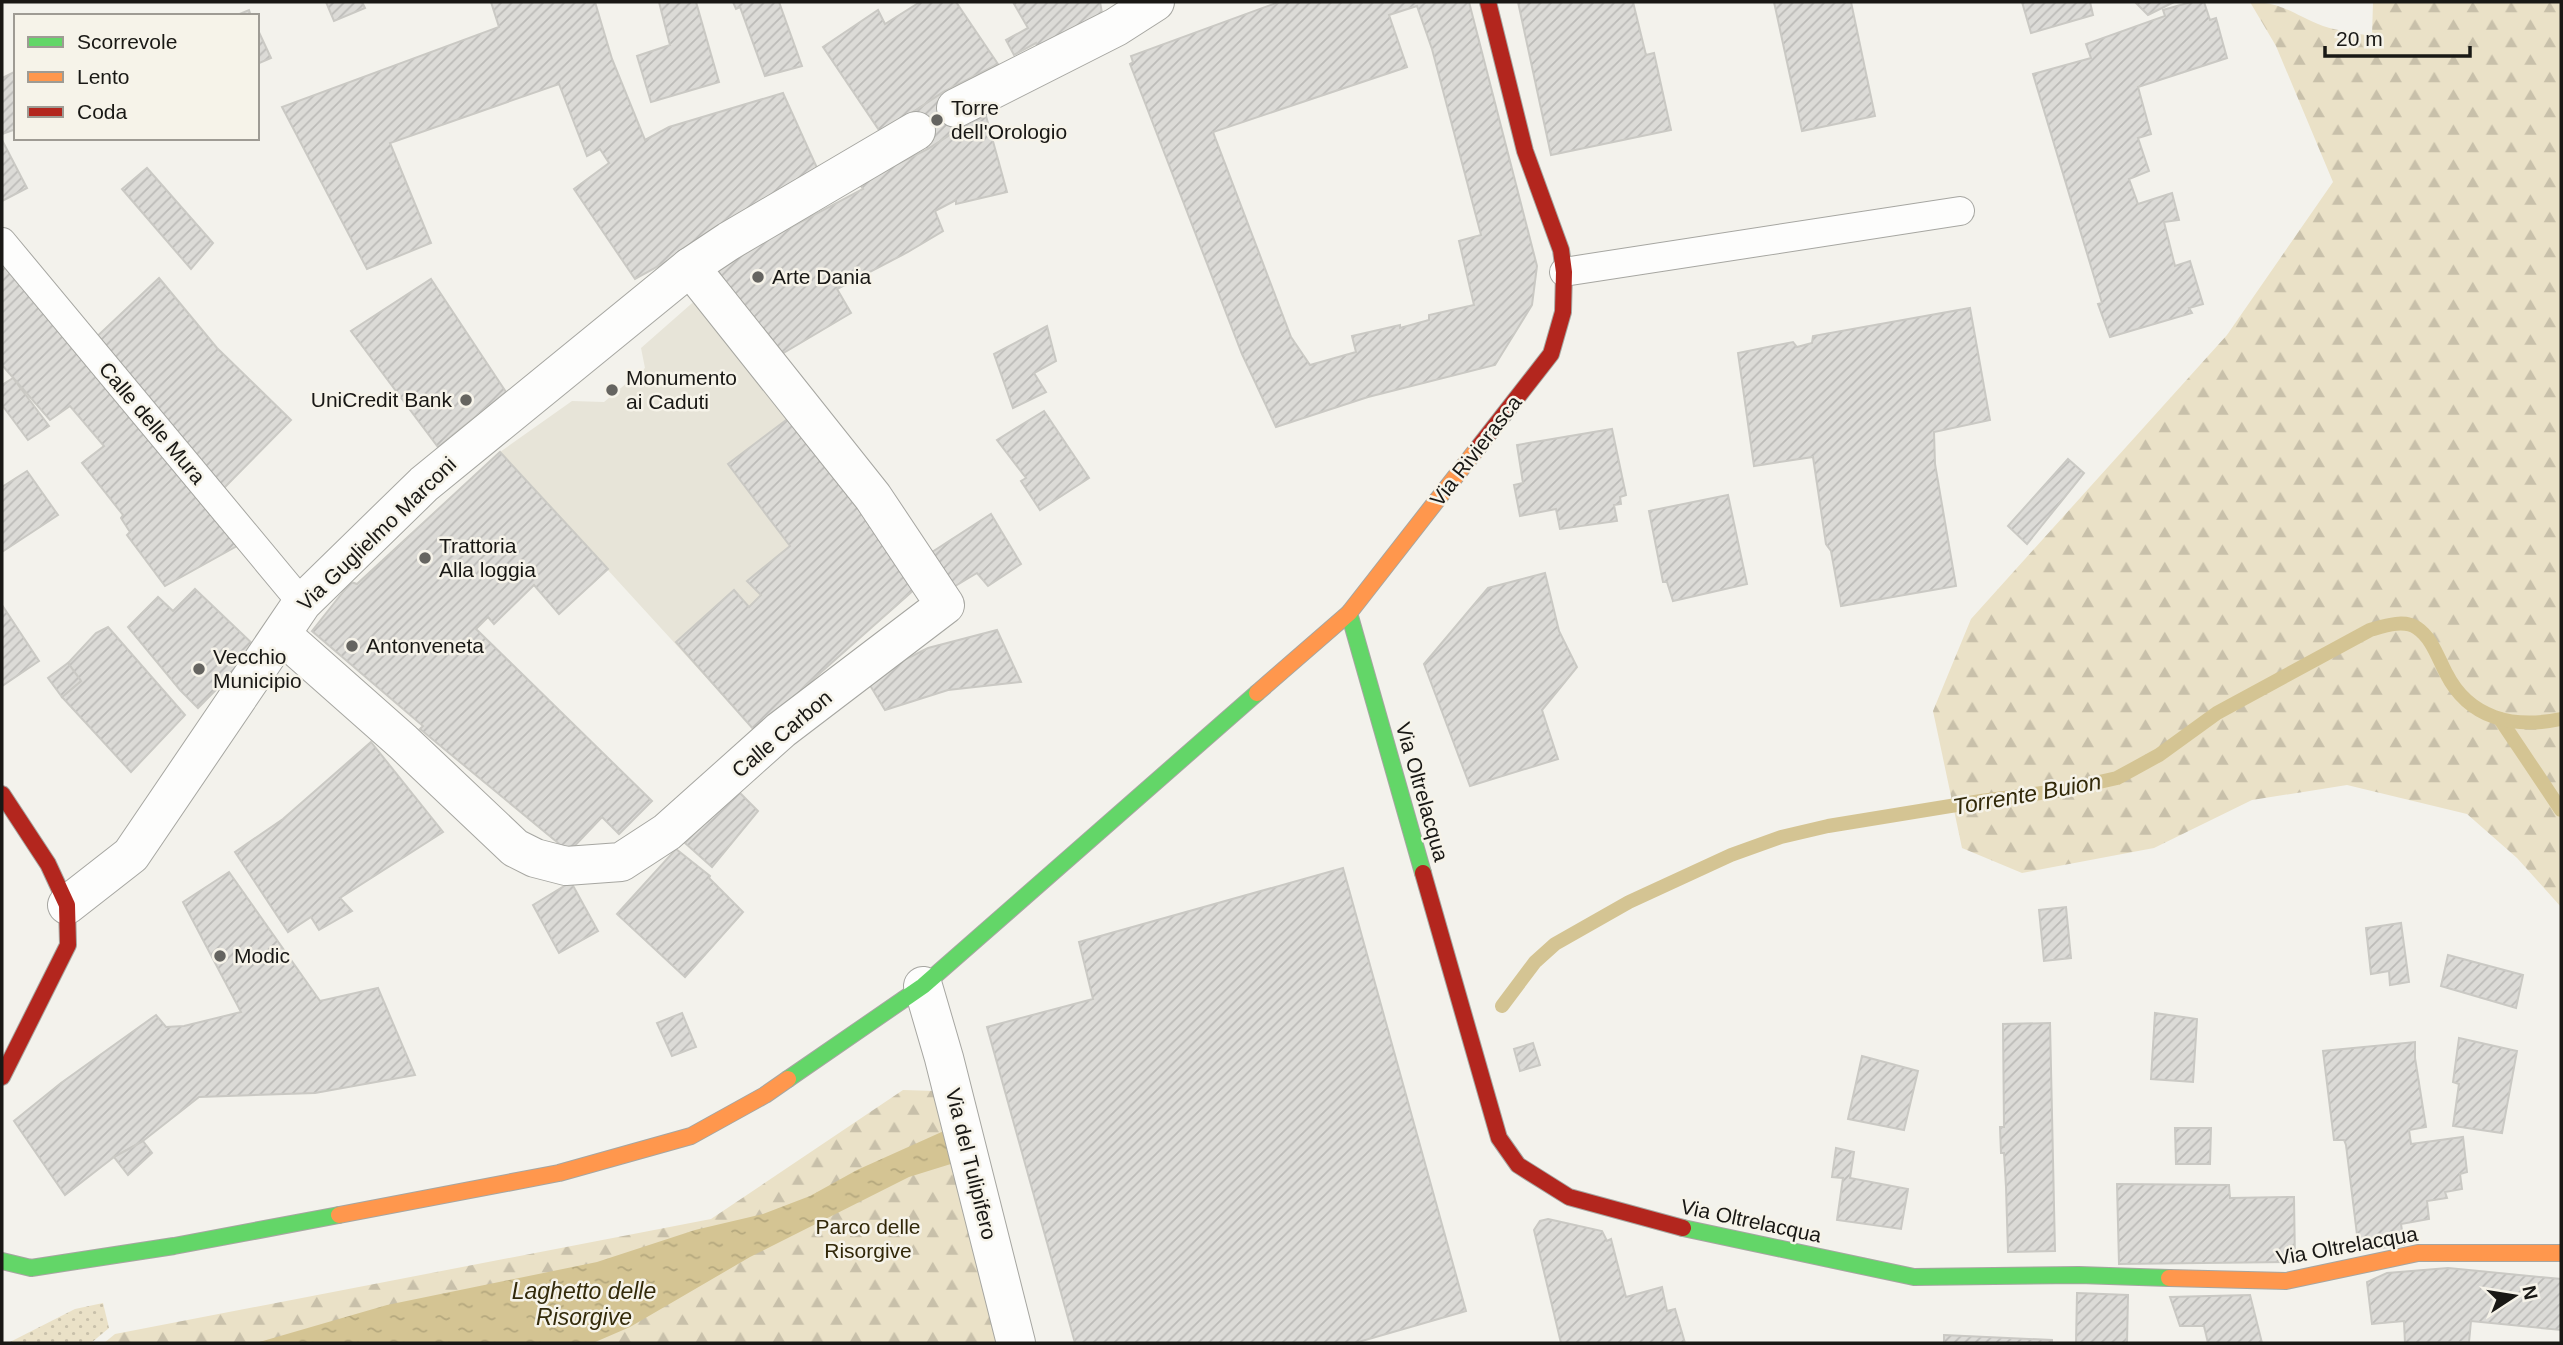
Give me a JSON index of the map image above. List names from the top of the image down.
{
  "streets": {
    "street": [
      "Via Rivierasca",
      "Via Guglielmo Marconi",
      "Calle Carbon",
      "Via Oltrelacqua",
      "Via del Tulipifero"
    ],
    "lane": ["Calle delle Mura"]
  },
  "crossings": [
    ["Calle delle Mura", "Via Guglielmo Marconi"],
    ["Via Rivierasca", "Via Oltrelacqua"],
    ["Via Rivierasca", "Via del Tulipifero"],
    ["Via Guglielmo Marconi", "Calle Carbon"]
  ],
  "water": ["Torrente Buion", "Laghetto delle Risorgive"],
  "parks": ["Parco delle Risorgive"],
  "places": [
    "Torre dell'Orologio",
    "Arte Dania",
    "Monumento ai Caduti",
    "UniCredit Bank",
    "Trattoria Alla loggia",
    "Antonveneta",
    "Vecchio Municipio",
    "Modic"
  ],
  "legend": ["Scorrevole", "Lento", "Coda"],
  "scale_bar": "20 m",
  "north": "right"
}
